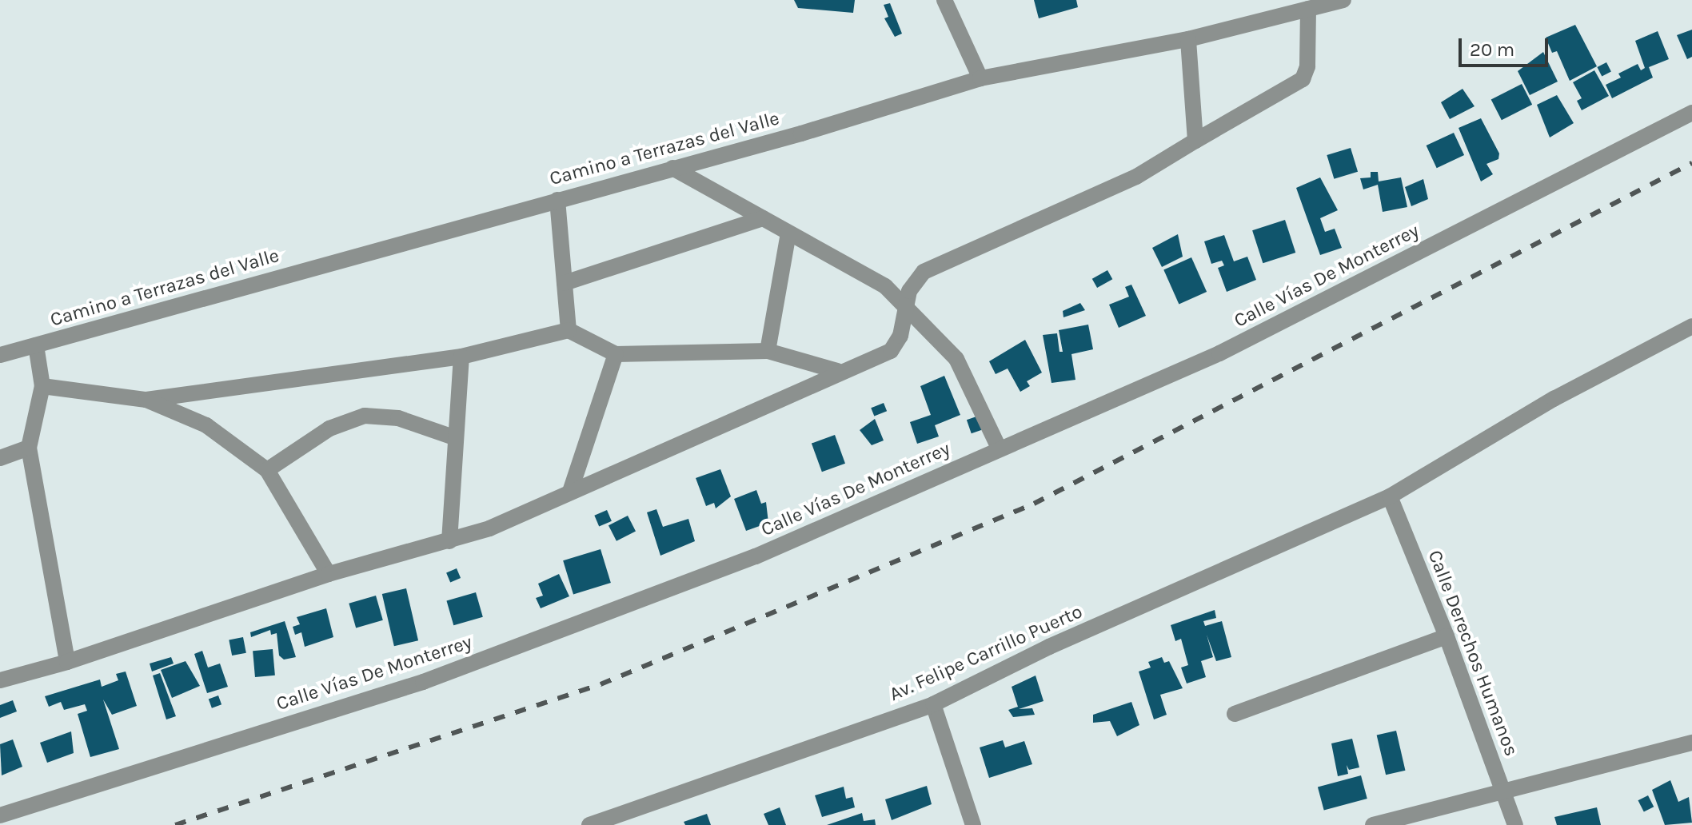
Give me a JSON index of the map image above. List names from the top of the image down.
{
  "streets": {
    "street": [
      "Camino a Terrazas del Valle",
      "Calle Vías De Monterrey",
      "Av. Felipe Carrillo Puerto",
      "Calle Derechos Humanos"
    ]
  },
  "crossings": [
    ["Av. Felipe Carrillo Puerto", "Calle Derechos Humanos"]
  ],
  "scale_bar": "20 m"
}
